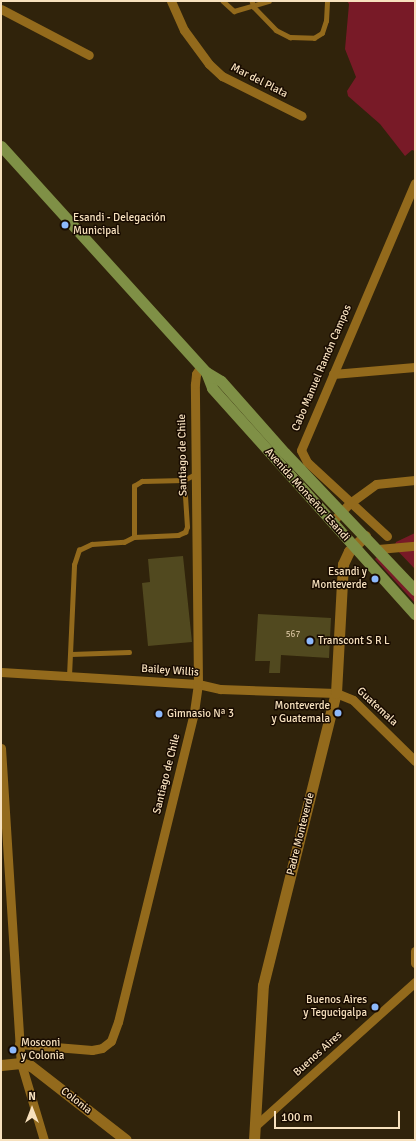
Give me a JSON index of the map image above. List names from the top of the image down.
{
  "streets": {
    "main road": ["Avenida Monseñor Esandi"],
    "street": [
      "Mar del Plata",
      "Cabo Manuel Ramón Campos",
      "Santiago de Chile",
      "Bailey Willis",
      "Guatemala",
      "Padre Monteverde",
      "Buenos Aires",
      "Colonia"
    ]
  },
  "crossings": [
    ["Santiago de Chile", "Avenida Monseñor Esandi"],
    ["Santiago de Chile", "Bailey Willis"],
    ["Avenida Monseñor Esandi", "Padre Monteverde"],
    ["Bailey Willis", "Guatemala"],
    ["Bailey Willis", "Padre Monteverde"],
    ["Guatemala", "Padre Monteverde"],
    ["Padre Monteverde", "Buenos Aires"]
  ],
  "places": [
    "Esandi - Delegación Municipal",
    "Esandi y Monteverde",
    "Transcont S R L",
    "Monteverde y Guatemala",
    "Gimnasio Nª 3",
    "Buenos Aires y Tegucigalpa",
    "Mosconi y Colonia"
  ],
  "house_numbers": ["567"],
  "scale_bar": "100 m",
  "north": "top"
}
